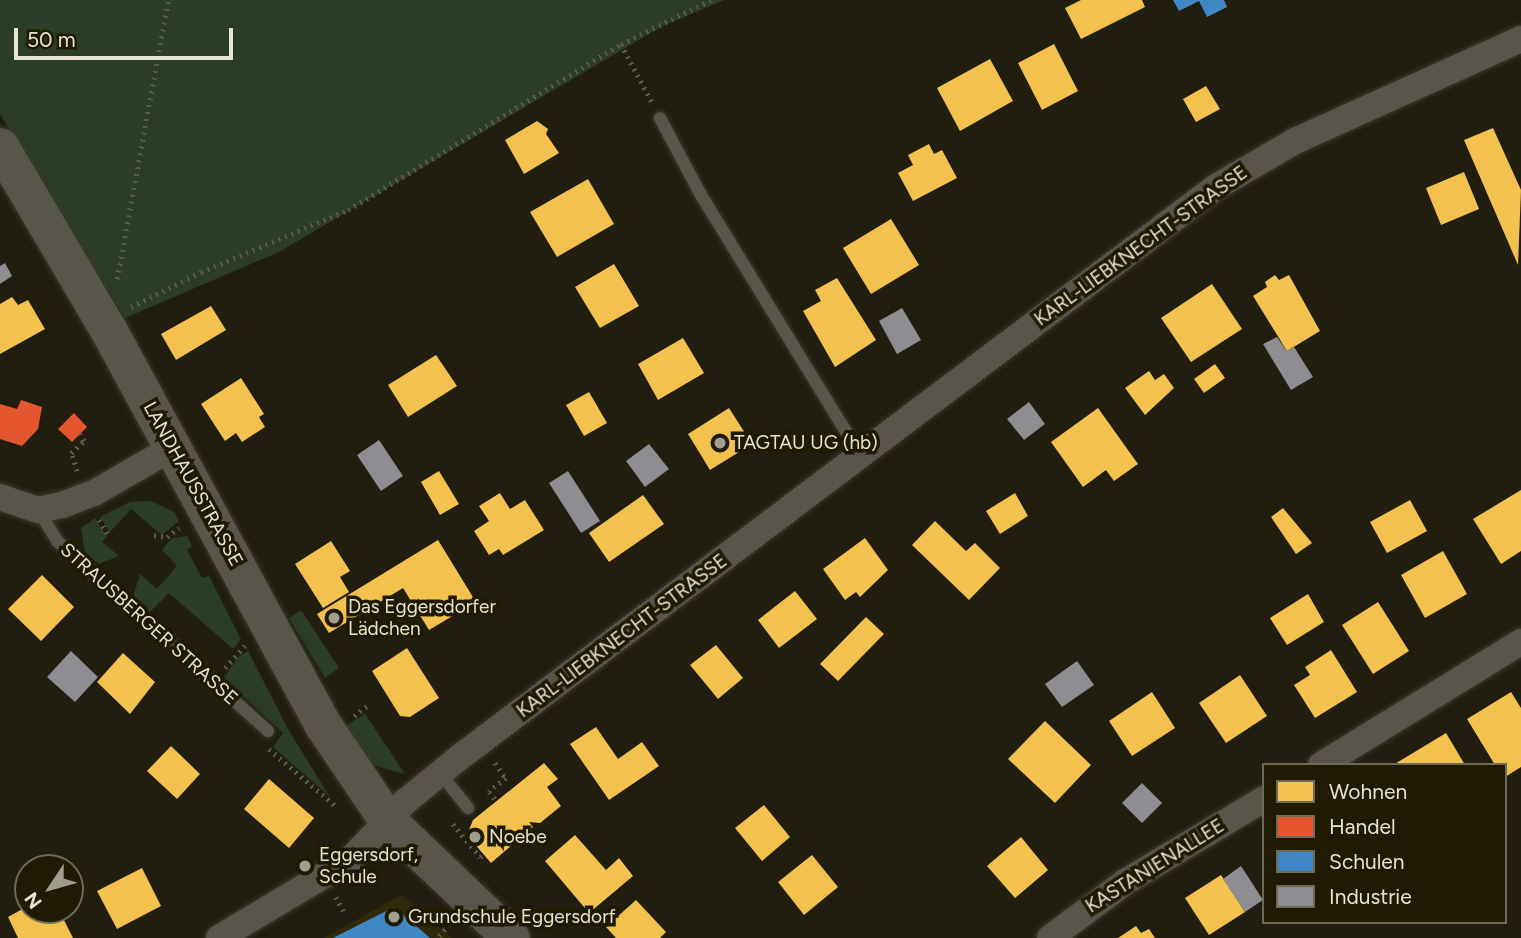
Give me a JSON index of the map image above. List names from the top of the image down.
{
  "streets": {
    "street": ["KARL-LIEBKNECHT-STRASSE", "LANDHAUSSTRASSE", "KASTANIENALLEE"],
    "lane": ["STRAUSBERGER STRASSE"]
  },
  "crossings": [
    ["KARL-LIEBKNECHT-STRASSE", "LANDHAUSSTRASSE"]
  ],
  "places": [
    "TAGTAU UG (hb)",
    "Das Eggersdorfer Lädchen",
    "Noebe",
    "Eggersdorf, Schule",
    "Grundschule Eggersdorf"
  ],
  "legend": [
    "Wohnen",
    "Handel",
    "Schulen",
    "Industrie"
  ],
  "scale_bar": "50 m",
  "north": "bottom left"
}
